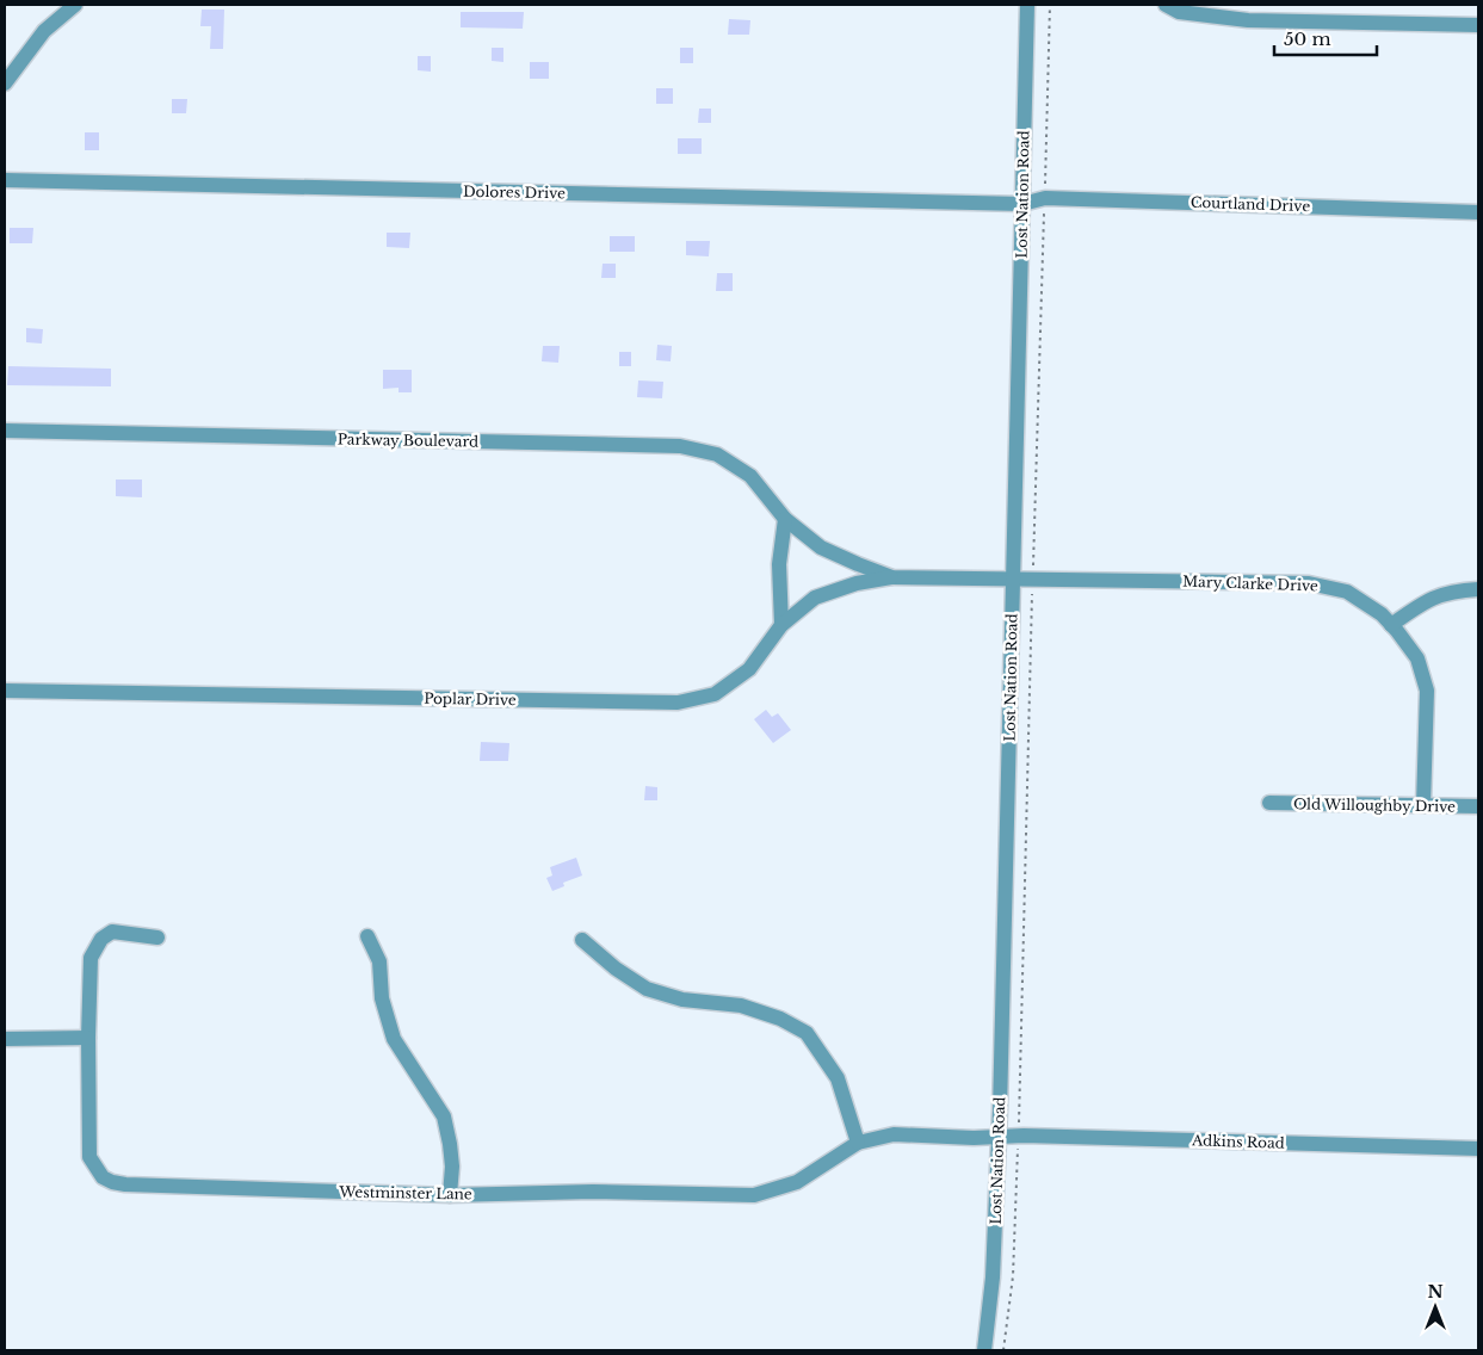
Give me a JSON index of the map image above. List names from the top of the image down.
{
  "streets": {
    "street": [
      "Dolores Drive",
      "Lost Nation Road",
      "Courtland Drive",
      "Parkway Boulevard",
      "Mary Clarke Drive",
      "Poplar Drive",
      "Old Willoughby Drive",
      "Adkins Road",
      "Westminster Lane"
    ]
  },
  "crossings": [
    ["Dolores Drive", "Lost Nation Road"],
    ["Dolores Drive", "Courtland Drive"],
    ["Lost Nation Road", "Courtland Drive"],
    ["Lost Nation Road", "Parkway Boulevard"],
    ["Lost Nation Road", "Mary Clarke Drive"],
    ["Lost Nation Road", "Adkins Road"],
    ["Lost Nation Road", "Westminster Lane"],
    ["Parkway Boulevard", "Mary Clarke Drive"],
    ["Parkway Boulevard", "Poplar Drive"],
    ["Mary Clarke Drive", "Old Willoughby Drive"],
    ["Adkins Road", "Westminster Lane"]
  ],
  "scale_bar": "50 m",
  "north": "top"
}
